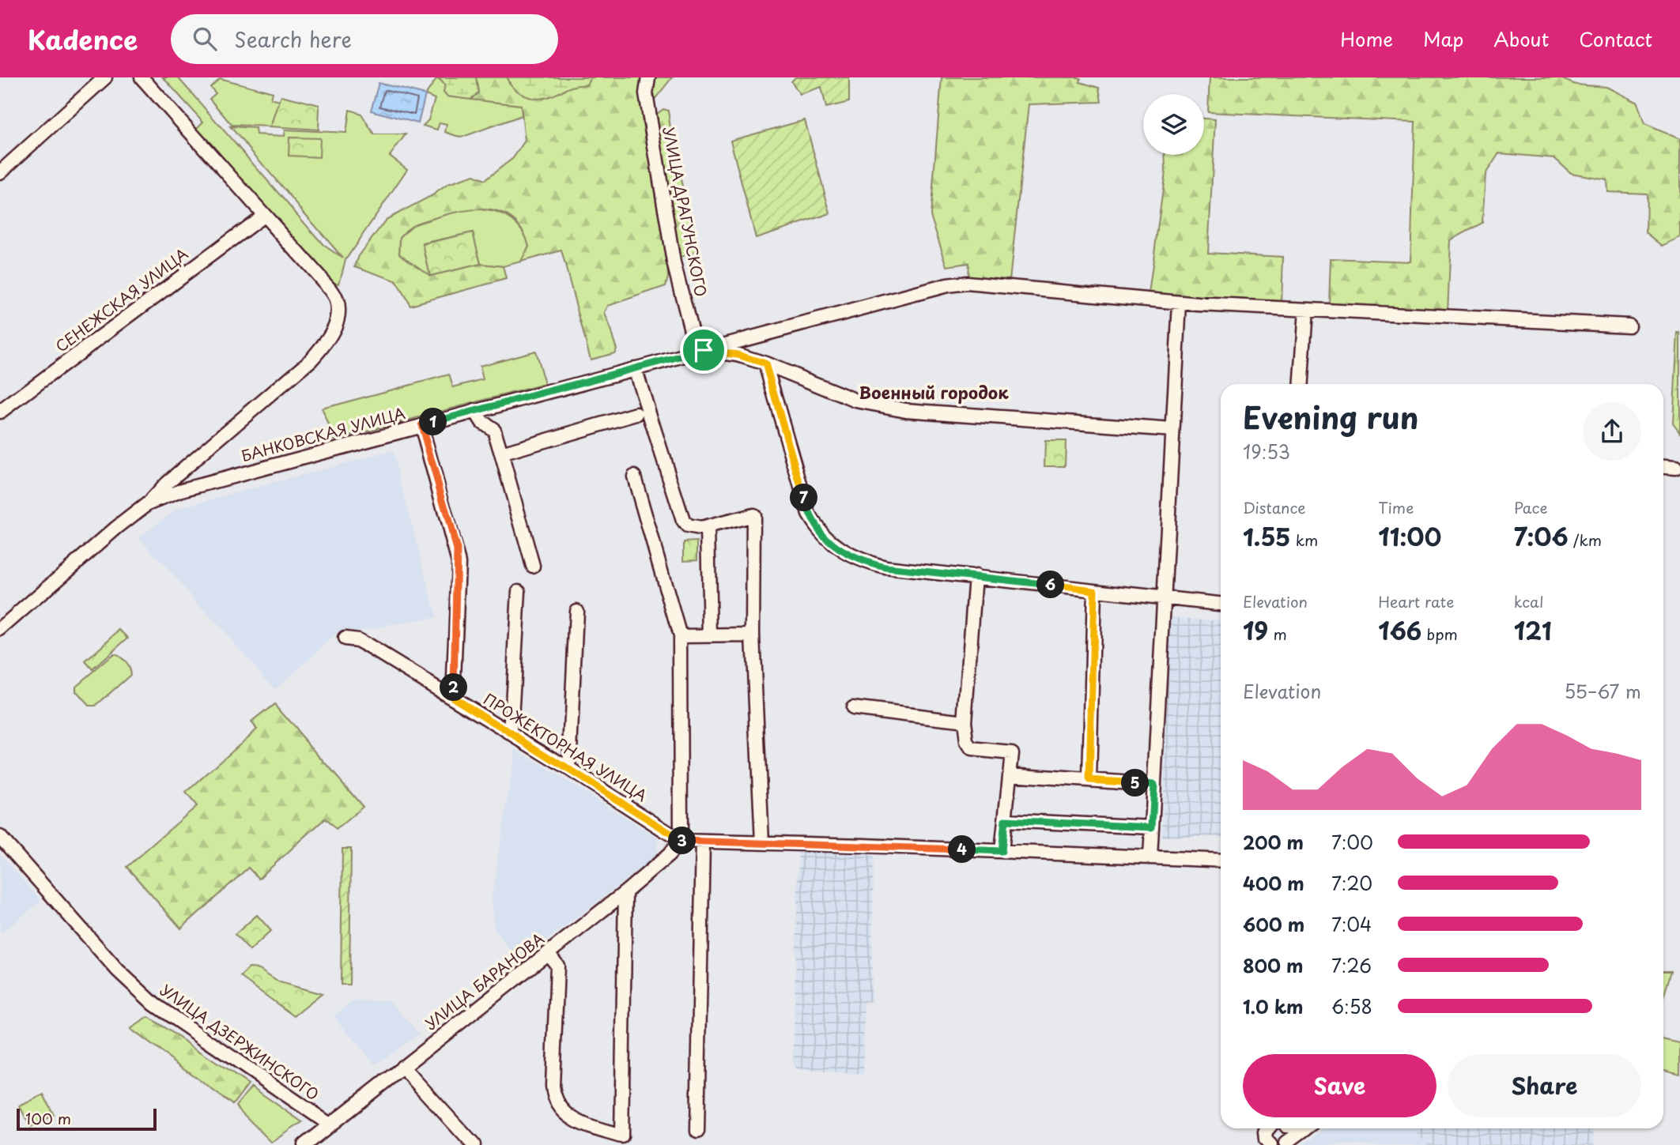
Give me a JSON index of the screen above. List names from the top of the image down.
{
  "streets": {
    "street": [
      "УЛИЦА ДРАГУНСКОГО",
      "СЕНЕЖСКАЯ УЛИЦА",
      "БАНКОВСКАЯ УЛИЦА",
      "ПРОЖЕКТОРНАЯ УЛИЦА",
      "УЛИЦА БАРАНОВА",
      "УЛИЦА ДЗЕРЖИНСКОГО"
    ]
  },
  "crossings": [
    ["УЛИЦА ДРАГУНСКОГО", "БАНКОВСКАЯ УЛИЦА"],
    ["ПРОЖЕКТОРНАЯ УЛИЦА", "УЛИЦА БАРАНОВА"],
    ["УЛИЦА БАРАНОВА", "УЛИЦА ДЗЕРЖИНСКОГО"]
  ],
  "districts": ["Военный городок"],
  "scale_bar": "100 m",
  "page": {
    "header": "Kadence",
    "search": "Search here",
    "nav": [
      "Home",
      "Map",
      "About",
      "Contact"
    ],
    "heading": ["Evening run", "19:53"],
    "pins": [
      "1",
      "7",
      "6",
      "2",
      "5",
      "3",
      "4"
    ],
    "stats": [
      ["Distance", "1.55 km"],
      ["Time", "11:00"],
      ["Pace", "7:06 /km"],
      ["Elevation", "19 m"],
      ["Heart rate", "166 bpm"],
      ["kcal", "121"]
    ],
    "chart": ["Elevation", "55–67 m"],
    "list": [
      {
        "name": "200 m",
        "note": "7:00"
      },
      {
        "name": "400 m",
        "note": "7:20"
      },
      {
        "name": "600 m",
        "note": "7:04"
      },
      {
        "name": "800 m",
        "note": "7:26"
      },
      {
        "name": "1.0 km",
        "note": "6:58"
      }
    ],
    "buttons": ["Save", "Share"],
    "scale": "100 m"
  }
}
